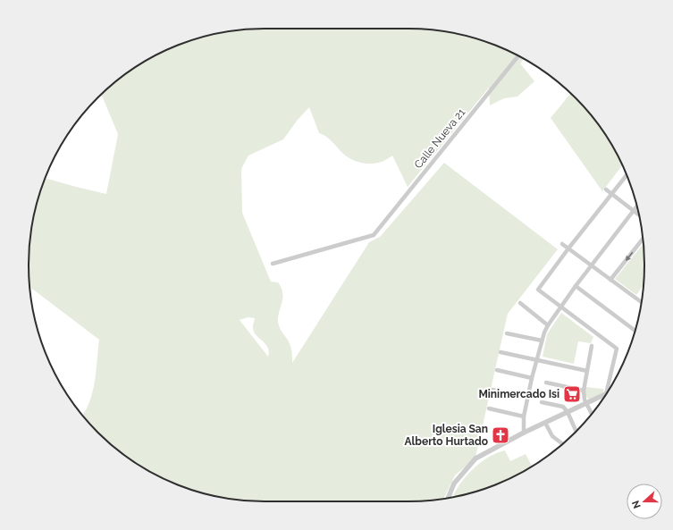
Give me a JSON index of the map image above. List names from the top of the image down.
{
  "streets": {
    "street": ["Calle Nueva 21"]
  },
  "places": {
    "supermarket": ["Minimercado Isi"],
    "church": ["Iglesia San Alberto Hurtado"]
  },
  "north": "left"
}
